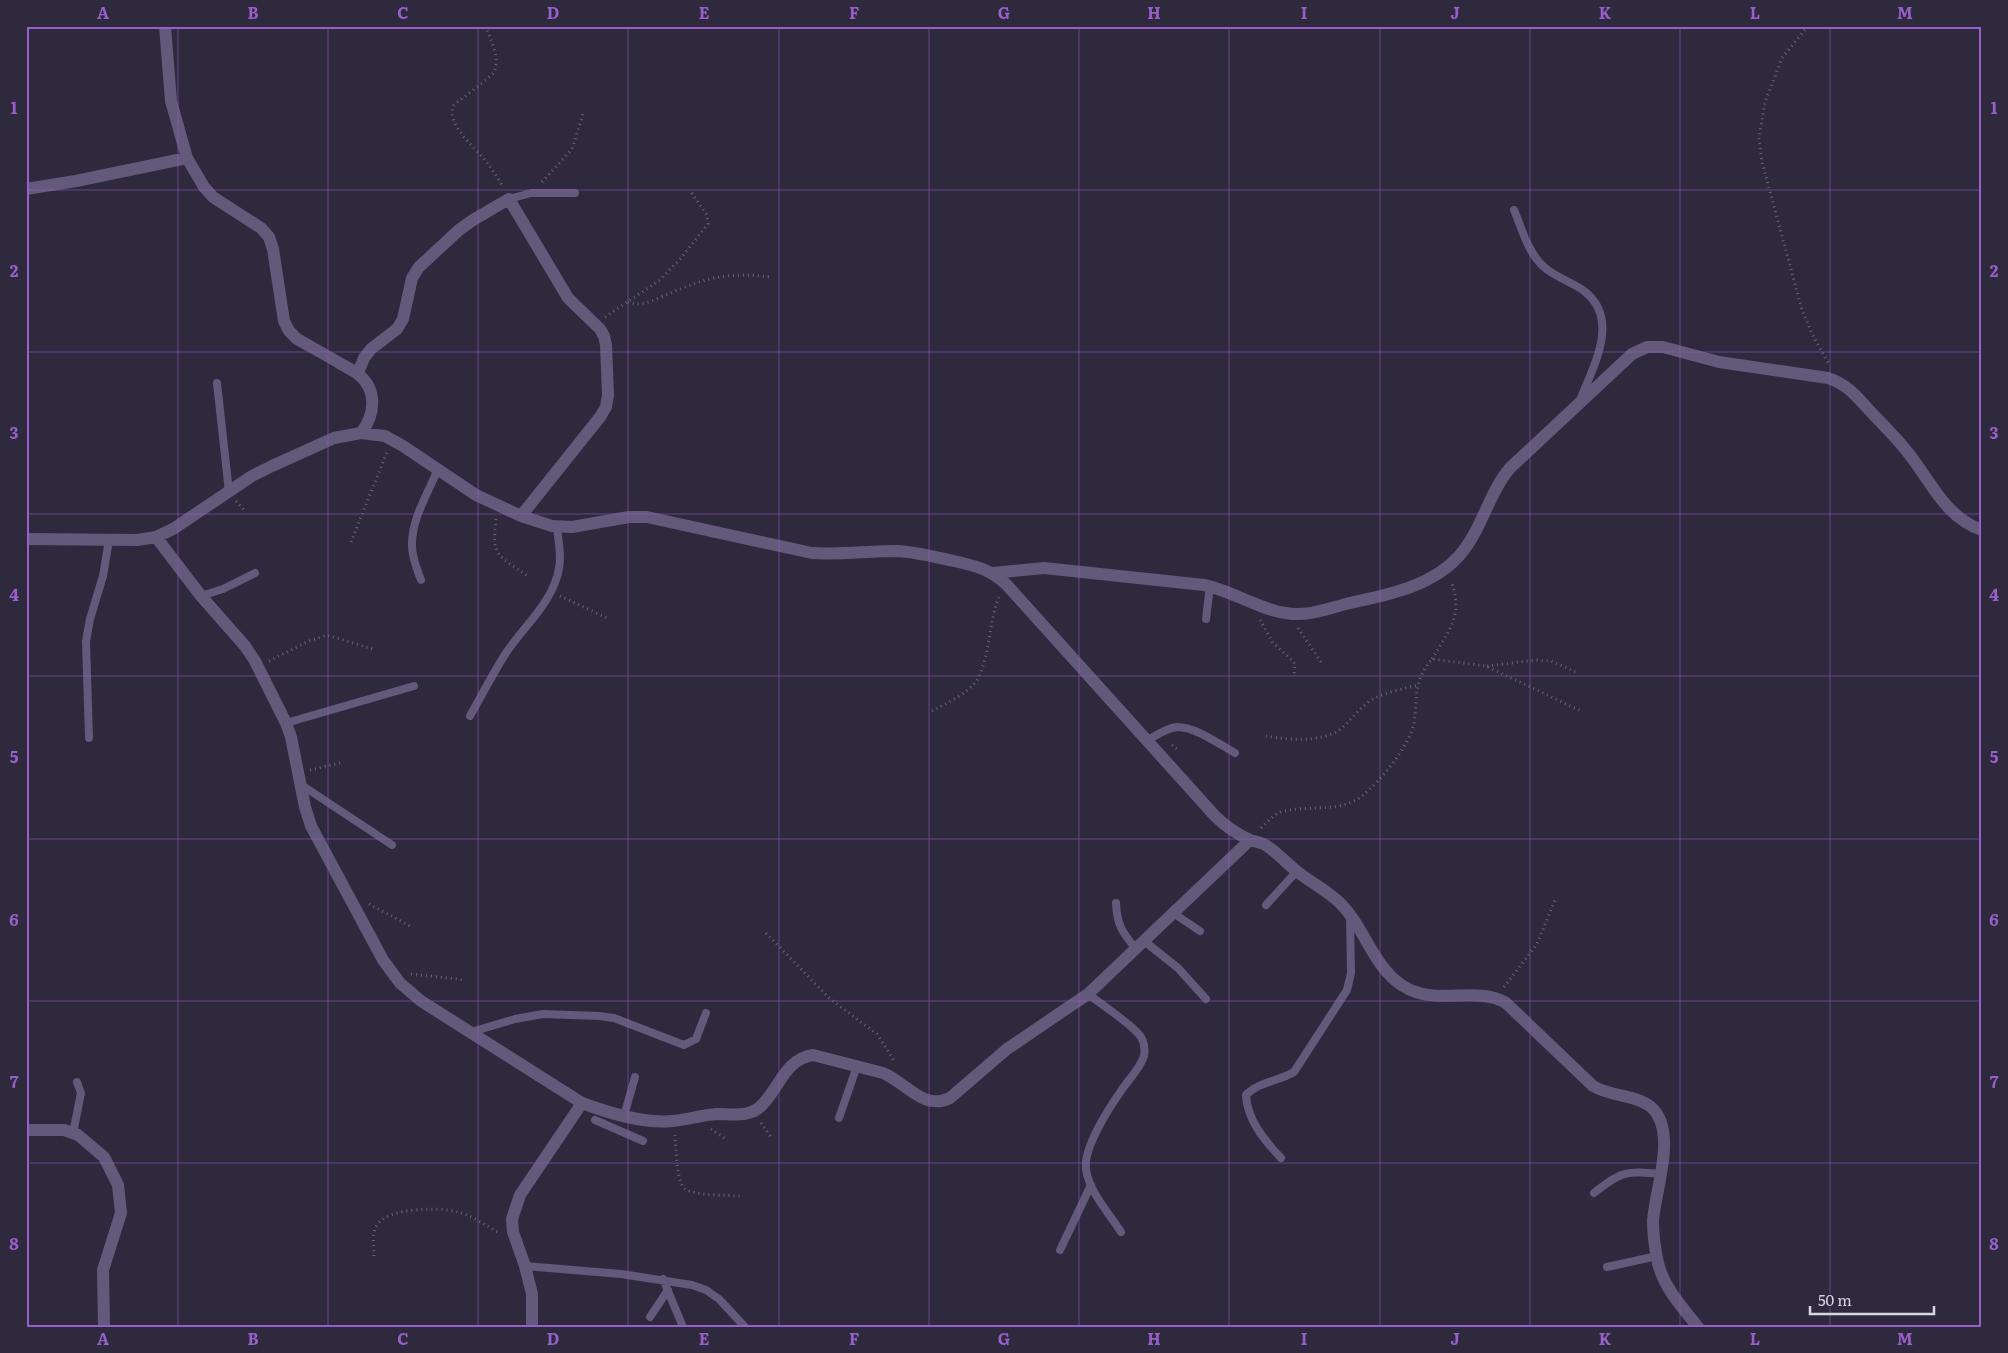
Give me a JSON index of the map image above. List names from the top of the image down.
{
  "scale_bar": "50 m",
  "grid": {
    "columns": [
      "A",
      "B",
      "C",
      "D",
      "E",
      "F",
      "G",
      "H",
      "I",
      "J",
      "K",
      "L",
      "M"
    ],
    "rows": [
      "1",
      "2",
      "3",
      "4",
      "5",
      "6",
      "7",
      "8"
    ]
  }
}
